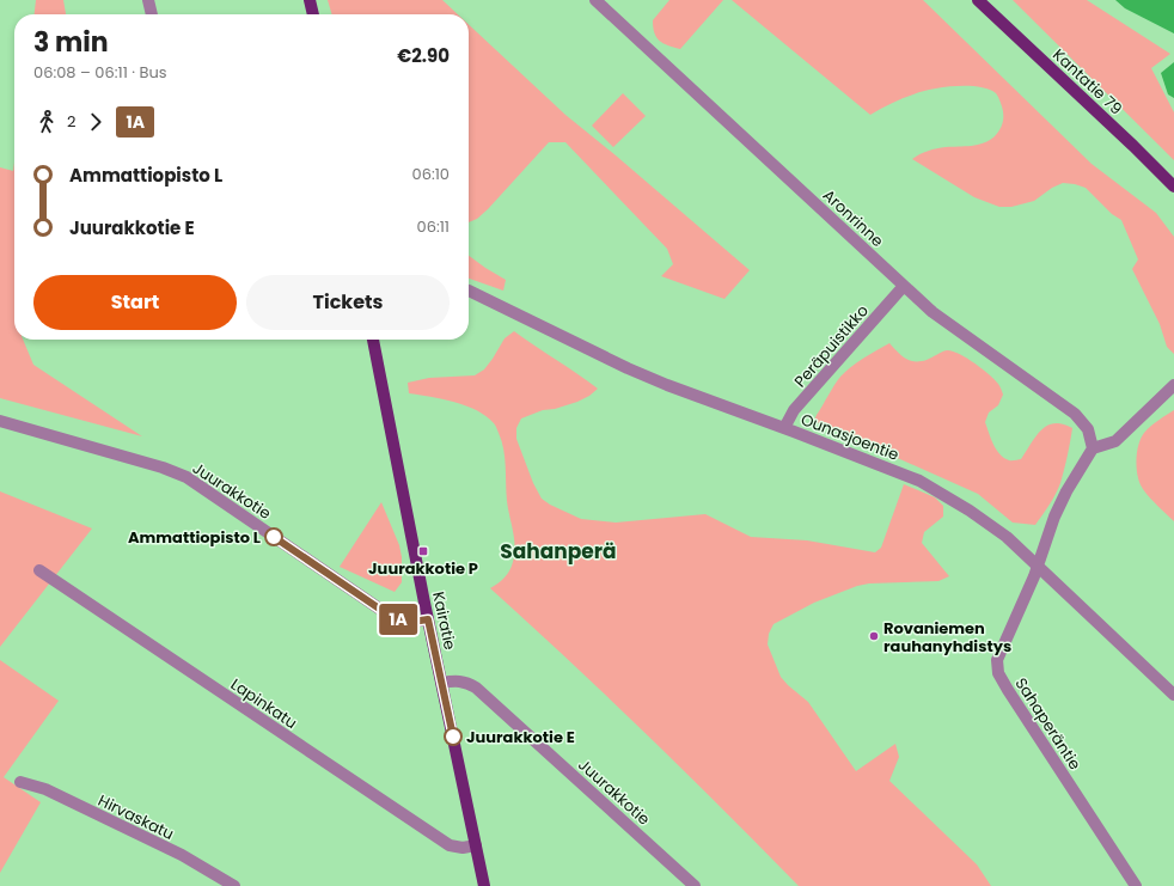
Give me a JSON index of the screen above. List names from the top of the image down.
{
  "streets": {
    "main road": ["Kantatie 79", "Kairatie"],
    "street": [
      "Aronrinne",
      "Peräpuistikko",
      "Ounasjoentie",
      "Juurakkotie",
      "Lapinkatu",
      "Sahaperäntie",
      "Hirvaskatu"
    ]
  },
  "crossings": [
    ["Aronrinne", "Peräpuistikko"],
    ["Aronrinne", "Sahaperäntie"],
    ["Peräpuistikko", "Ounasjoentie"],
    ["Ounasjoentie", "Sahaperäntie"],
    ["Juurakkotie", "Kairatie"],
    ["Kairatie", "Lapinkatu"]
  ],
  "districts": ["Sahanperä"],
  "places": {
    "other": ["Ammattiopisto L", "Rovaniemen rauhanyhdistys", "Juurakkotie E"],
    "transit": ["Juurakkotie P"]
  },
  "lines": ["bus line 1A"],
  "page": {
    "on_map": "1A",
    "heading": ["3 min", "06:08 – 06:11 · Bus", "€2.90"],
    "legs": ["2", "1A"],
    "list": [
      {
        "name": "Ammattiopisto L",
        "value": "06:10"
      },
      {
        "name": "Juurakkotie E",
        "value": "06:11"
      }
    ],
    "buttons": ["Start", "Tickets"]
  }
}
